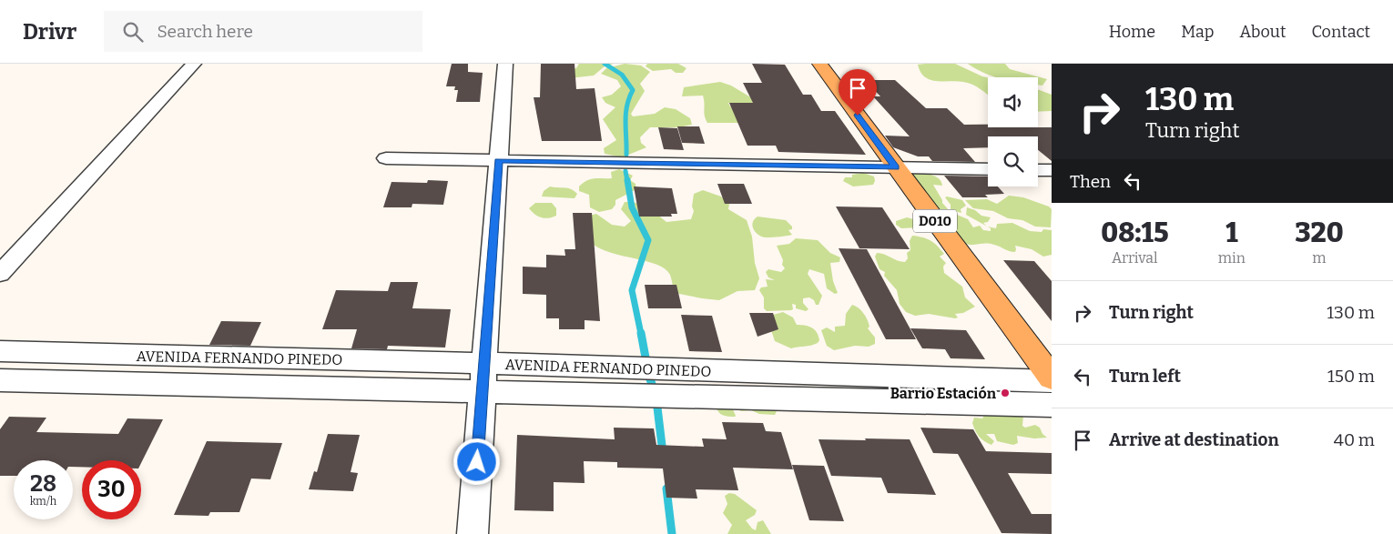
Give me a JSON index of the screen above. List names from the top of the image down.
{
  "streets": {
    "main road": ["D010"],
    "street": ["AVENIDA FERNANDO PINEDO"]
  },
  "places": ["Barrio Estación"],
  "page": {
    "header": "Drivr",
    "search": "Search here",
    "nav": [
      "Home",
      "Map",
      "About",
      "Contact"
    ],
    "turn": ["130 m", "Turn right"],
    "then": "Then",
    "eta": [
      "08:15",
      "Arrival",
      "1",
      "min",
      "320",
      "m"
    ],
    "list": [
      {
        "name": "Turn right",
        "value": "130 m"
      },
      {
        "name": "Turn left",
        "value": "150 m"
      },
      {
        "name": "Arrive at destination",
        "value": "40 m"
      }
    ],
    "speed": "28 km/h",
    "limit": "30"
  }
}
